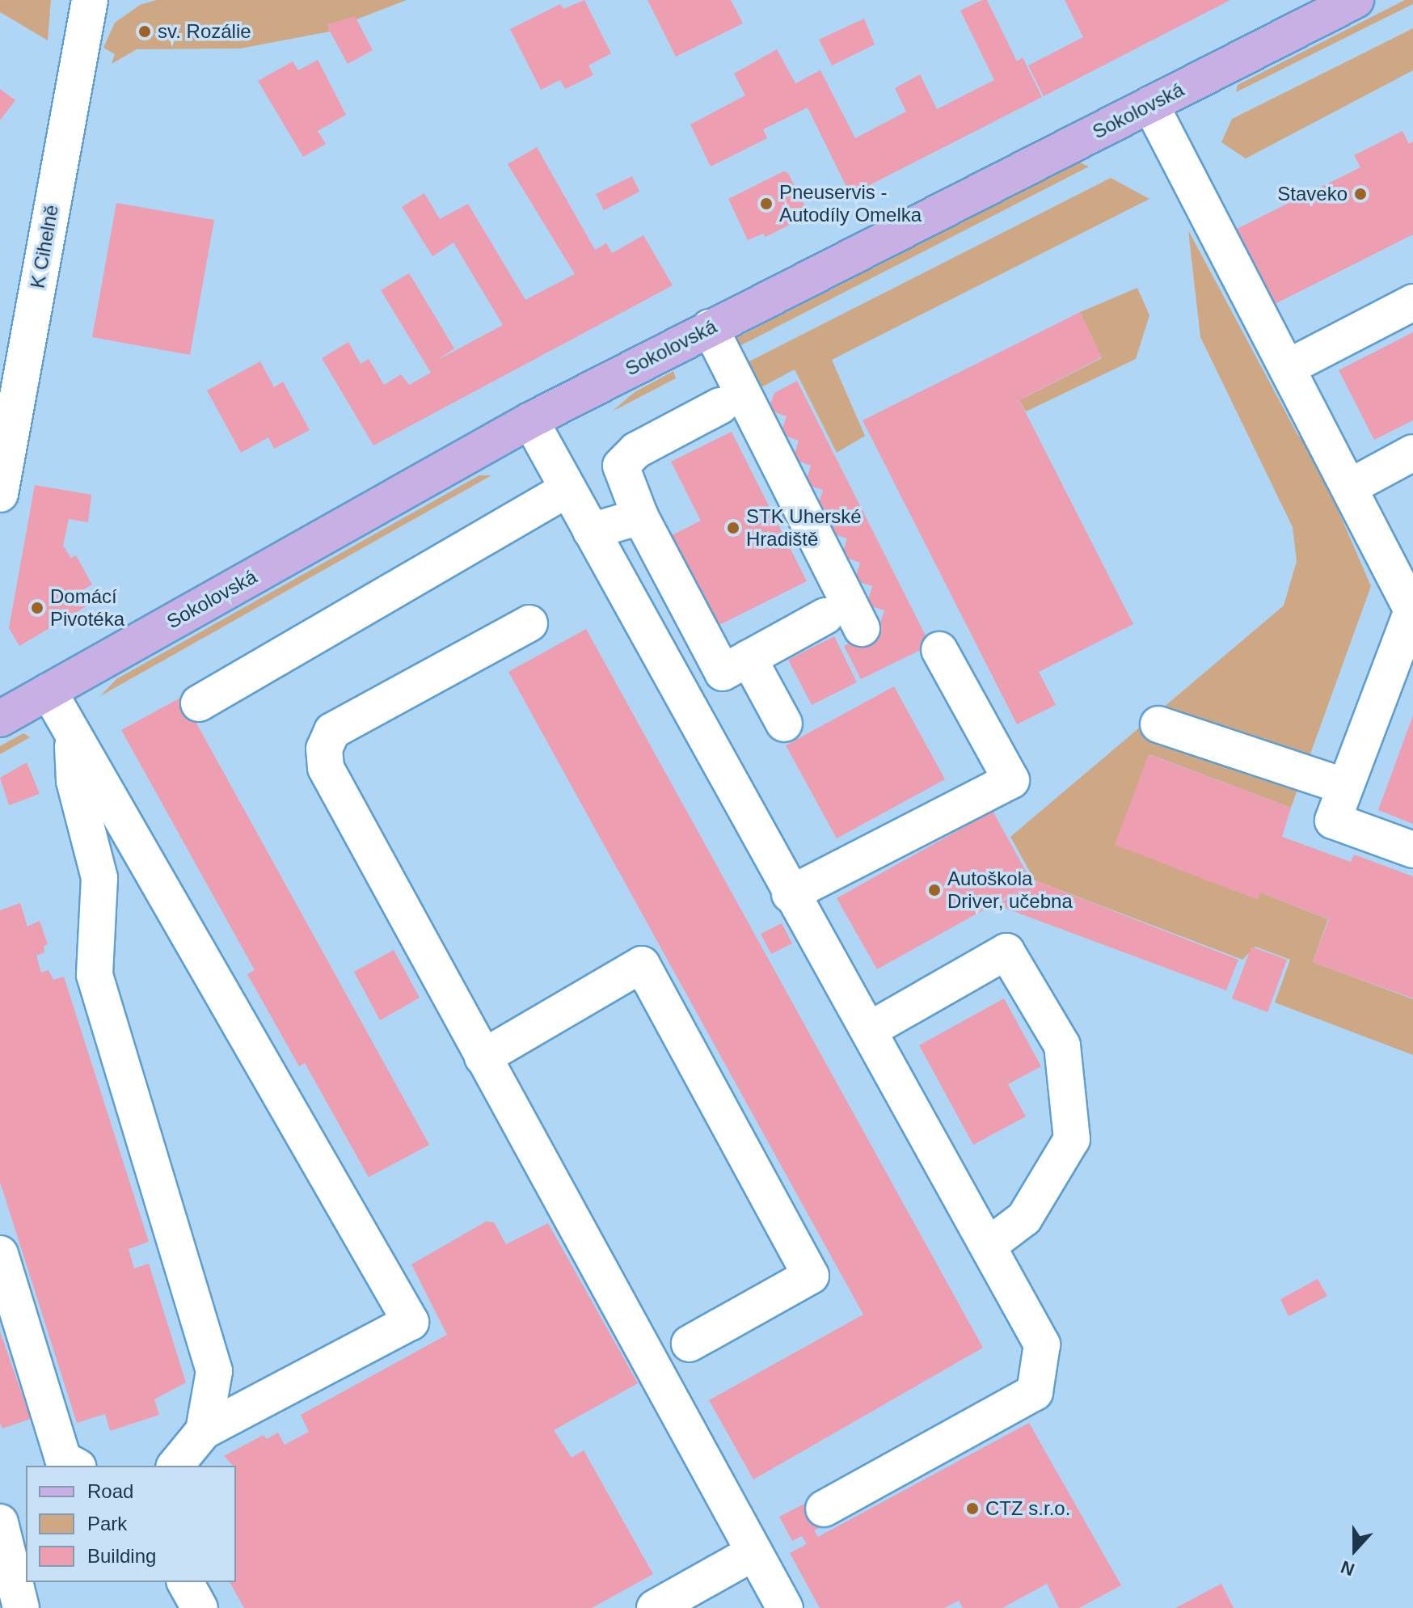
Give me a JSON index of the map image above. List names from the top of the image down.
{
  "streets": {
    "main road": ["Sokolovská"],
    "street": ["K Cihelně"]
  },
  "places": [
    "sv. Rozálie",
    "Staveko",
    "Pneuservis - Autodíly Omelka",
    "STK Uherské Hradiště",
    "Domácí Pivotéka",
    "Autoškola Driver, učebna",
    "CTZ s.r.o."
  ],
  "legend": ["Road", "Park", "Building"],
  "north": "bottom"
}
